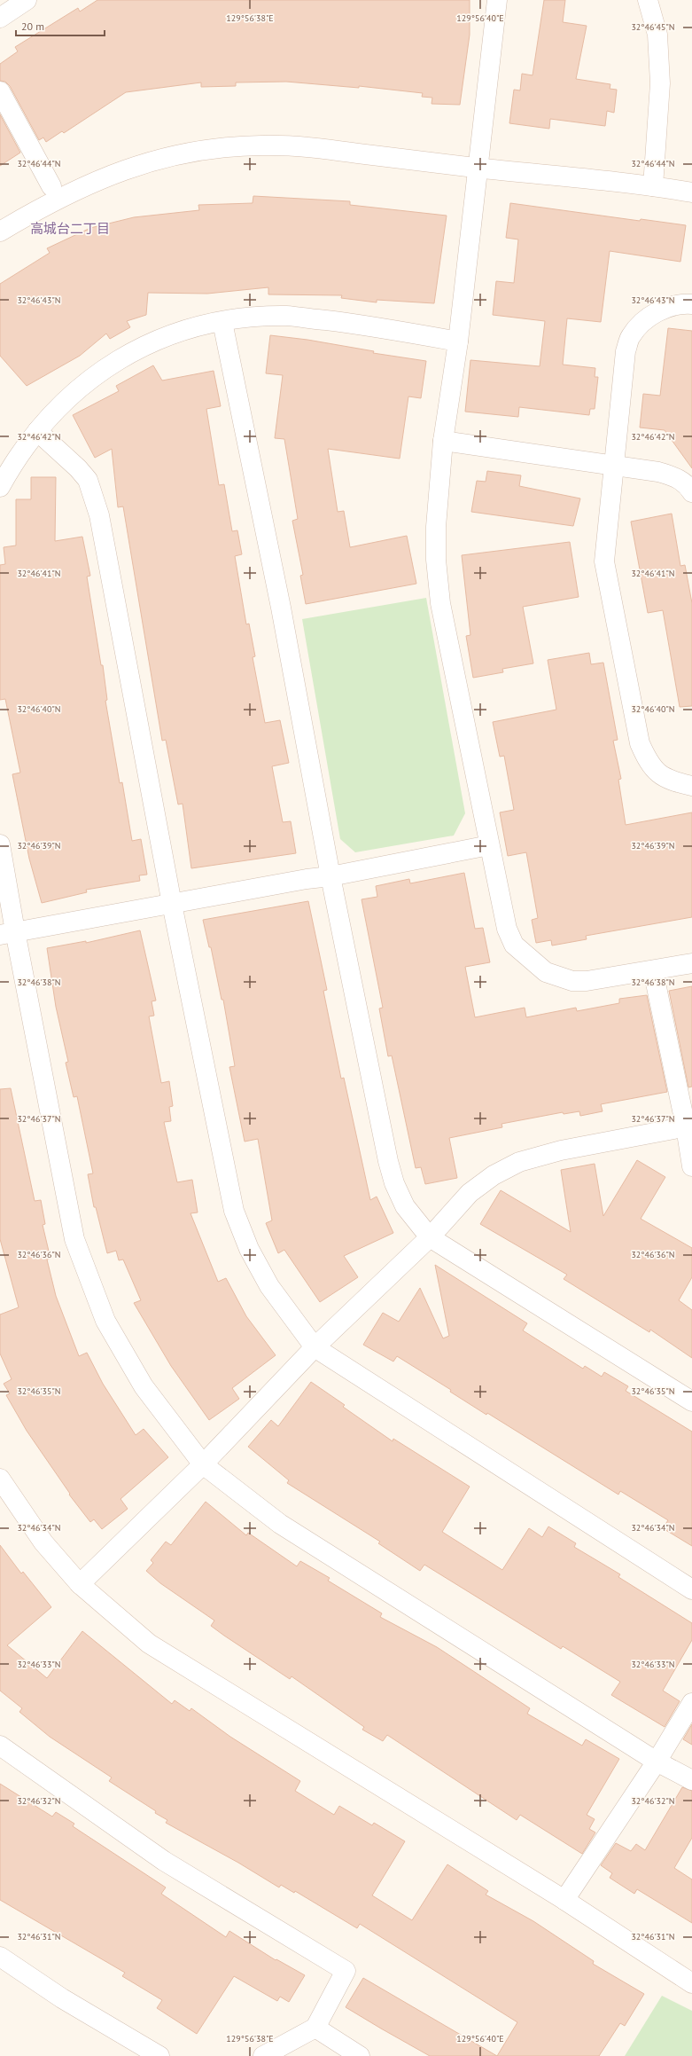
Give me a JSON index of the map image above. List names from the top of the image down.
{
  "districts": ["高城台二丁目"],
  "scale_bar": "20 m",
  "coordinates": [
    "129°56'38\"E",
    "129°56'40\"E",
    "32°46'45\"N",
    "32°46'44\"N",
    "32°46'43\"N",
    "32°46'42\"N",
    "32°46'41\"N",
    "32°46'40\"N",
    "32°46'39\"N",
    "32°46'38\"N",
    "32°46'37\"N",
    "32°46'36\"N",
    "32°46'35\"N",
    "32°46'34\"N",
    "32°46'33\"N",
    "32°46'32\"N",
    "32°46'31\"N"
  ]
}
